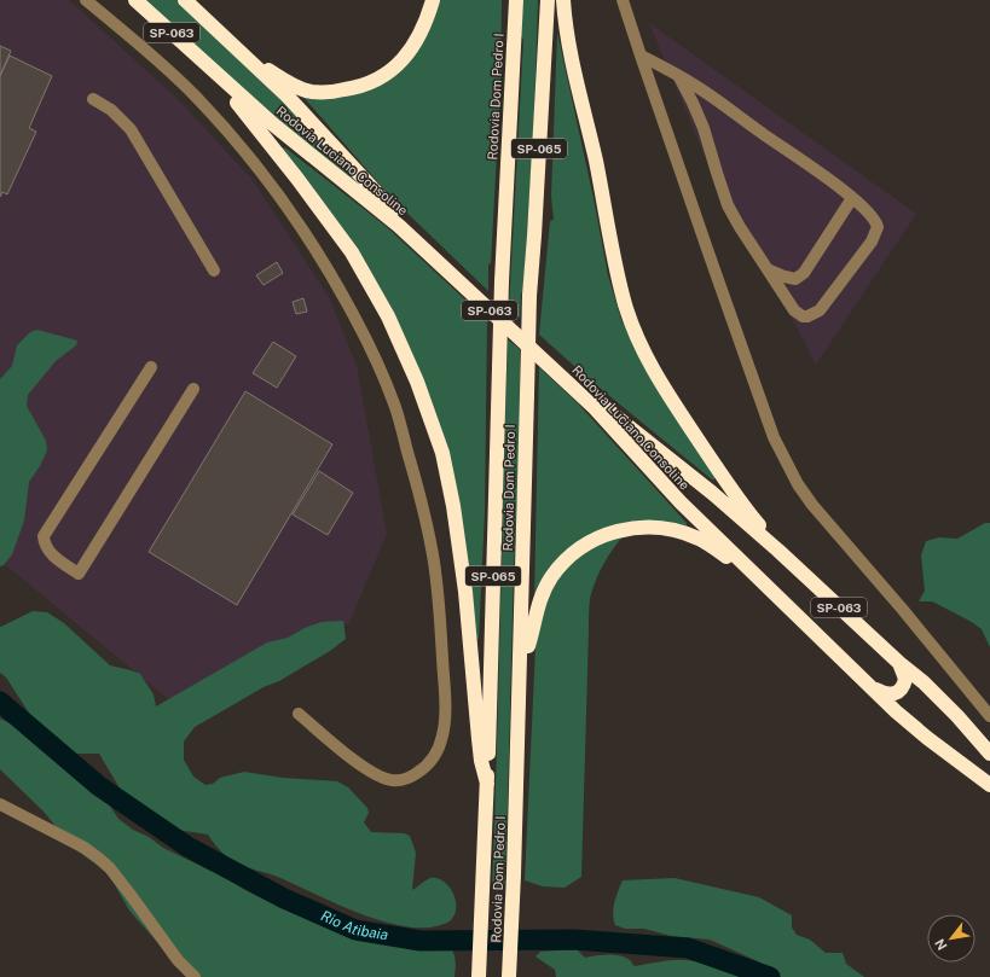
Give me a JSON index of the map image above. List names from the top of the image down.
{
  "streets": {
    "highway": [
      "SP-063",
      "Rodovia Dom Pedro I",
      "SP-065",
      "Rodovia Luciano Consoline"
    ]
  },
  "water": ["Rio Atibaia"],
  "north": "bottom left"
}
